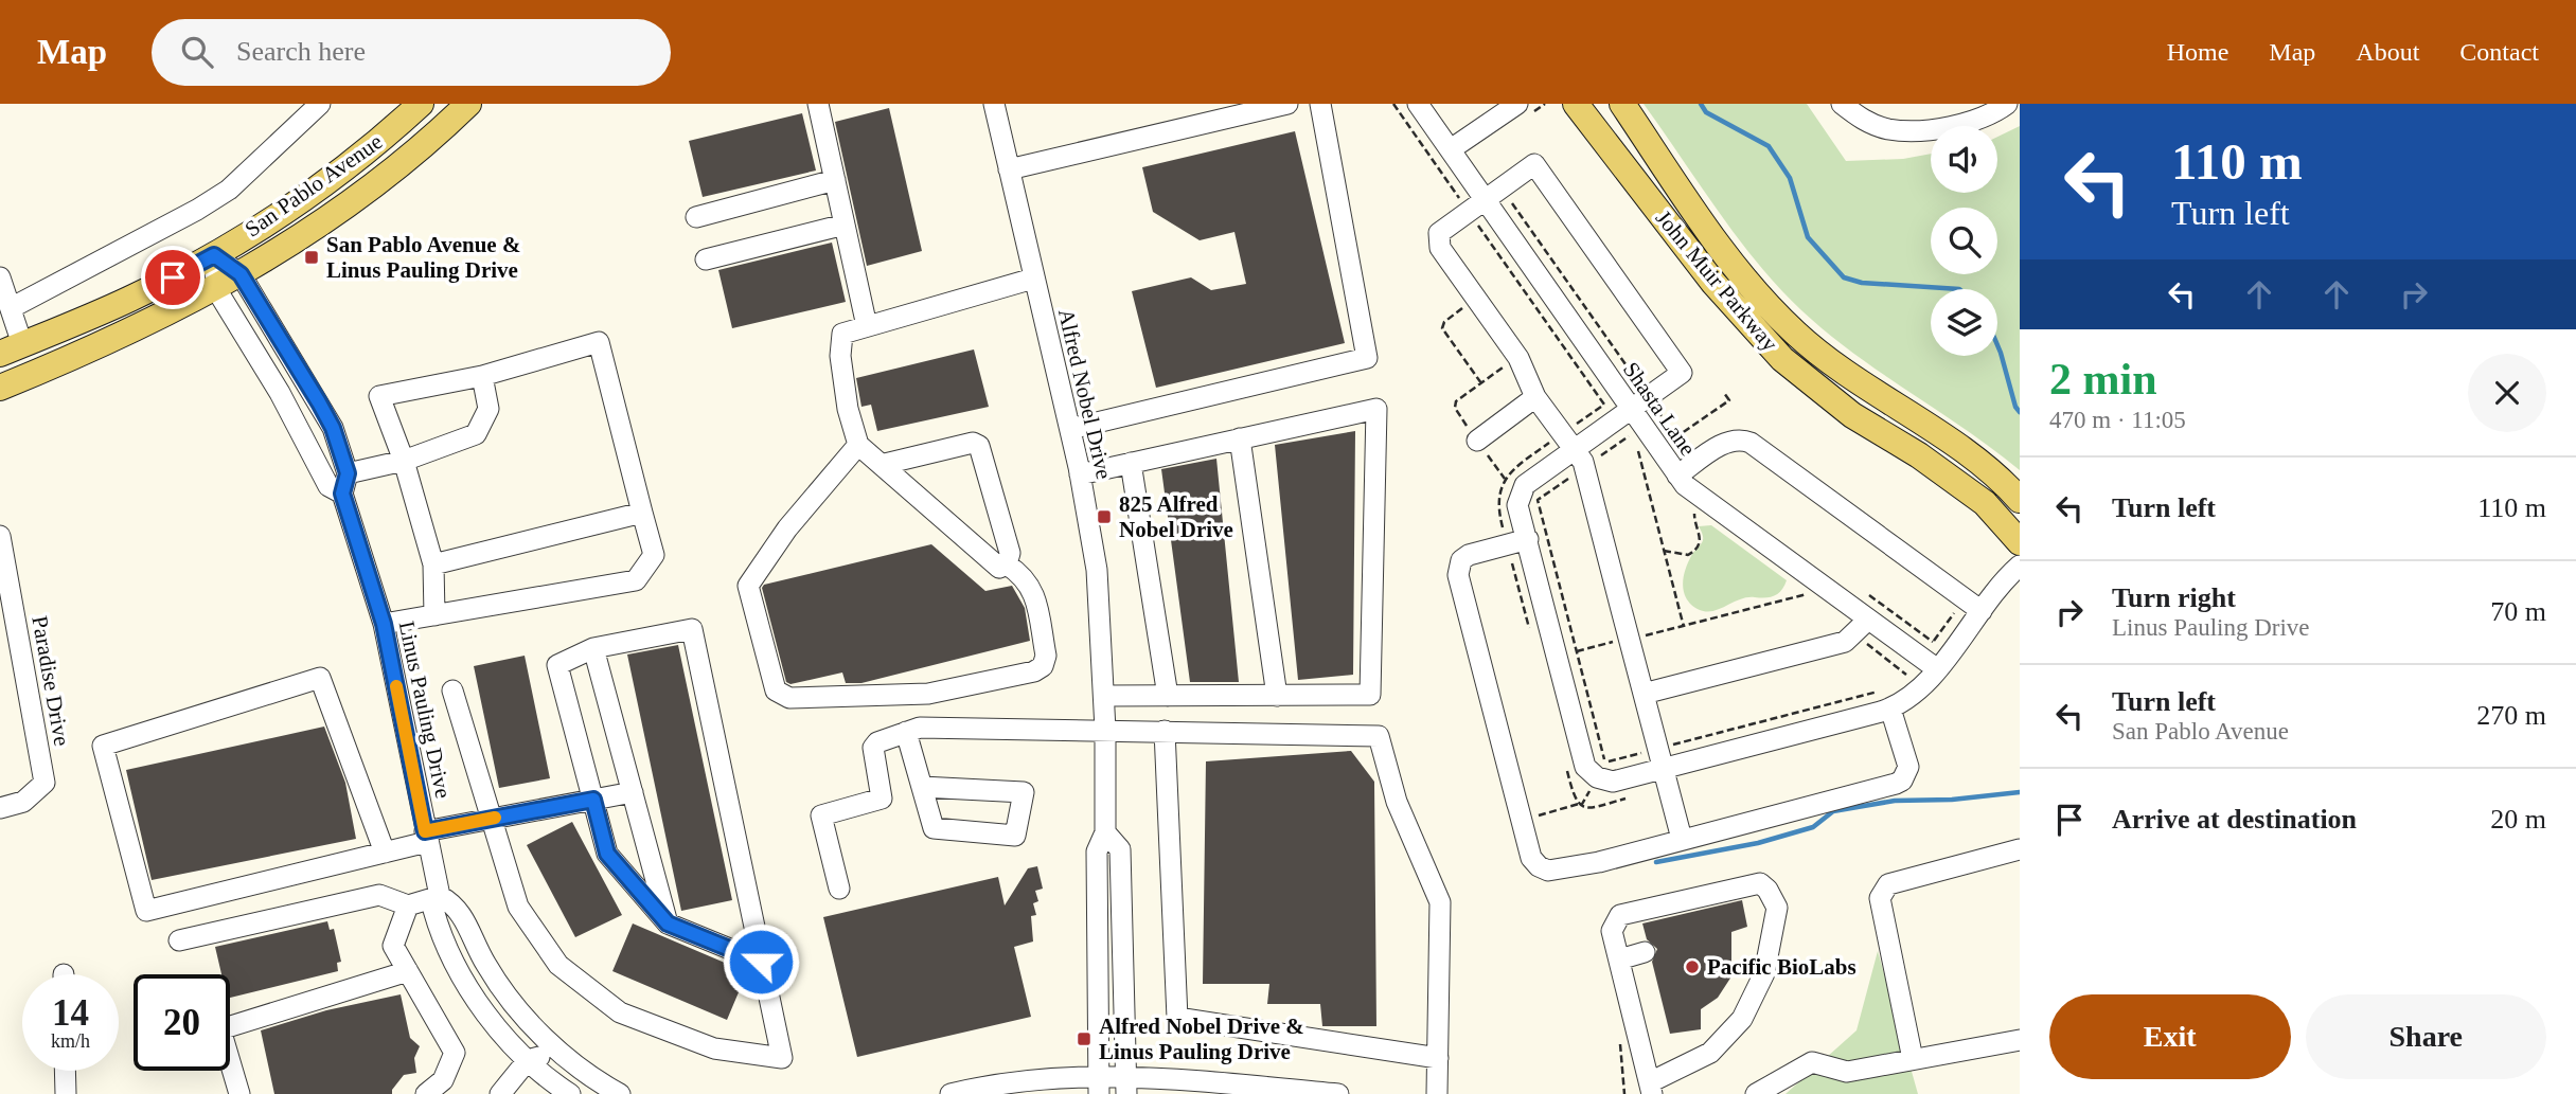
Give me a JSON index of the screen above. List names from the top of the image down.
{
  "streets": {
    "main road": ["San Pablo Avenue", "John Muir Parkway"],
    "street": [
      "Alfred Nobel Drive",
      "Shasta Lane",
      "Paradise Drive",
      "Linus Pauling Drive"
    ]
  },
  "crossings": [
    ["San Pablo Avenue", "Linus Pauling Drive"]
  ],
  "places": {
    "transit": ["San Pablo Avenue & Linus Pauling Drive", "825 Alfred Nobel Drive", "Alfred Nobel Drive & Linus Pauling Drive"],
    "other": ["Pacific BioLabs"]
  },
  "page": {
    "header": "Map",
    "search": "Search here",
    "nav": [
      "Home",
      "Map",
      "About",
      "Contact"
    ],
    "turn": ["110 m", "Turn left"],
    "heading": ["2 min", "470 m · 11:05"],
    "list": [
      {
        "name": "Turn left",
        "value": "110 m"
      },
      {
        "name": "Turn right",
        "note": "Linus Pauling Drive",
        "value": "70 m"
      },
      {
        "name": "Turn left",
        "note": "San Pablo Avenue",
        "value": "270 m"
      },
      {
        "name": "Arrive at destination",
        "value": "20 m"
      }
    ],
    "speed": "14 km/h",
    "limit": "20",
    "buttons": ["Exit", "Share"]
  }
}
